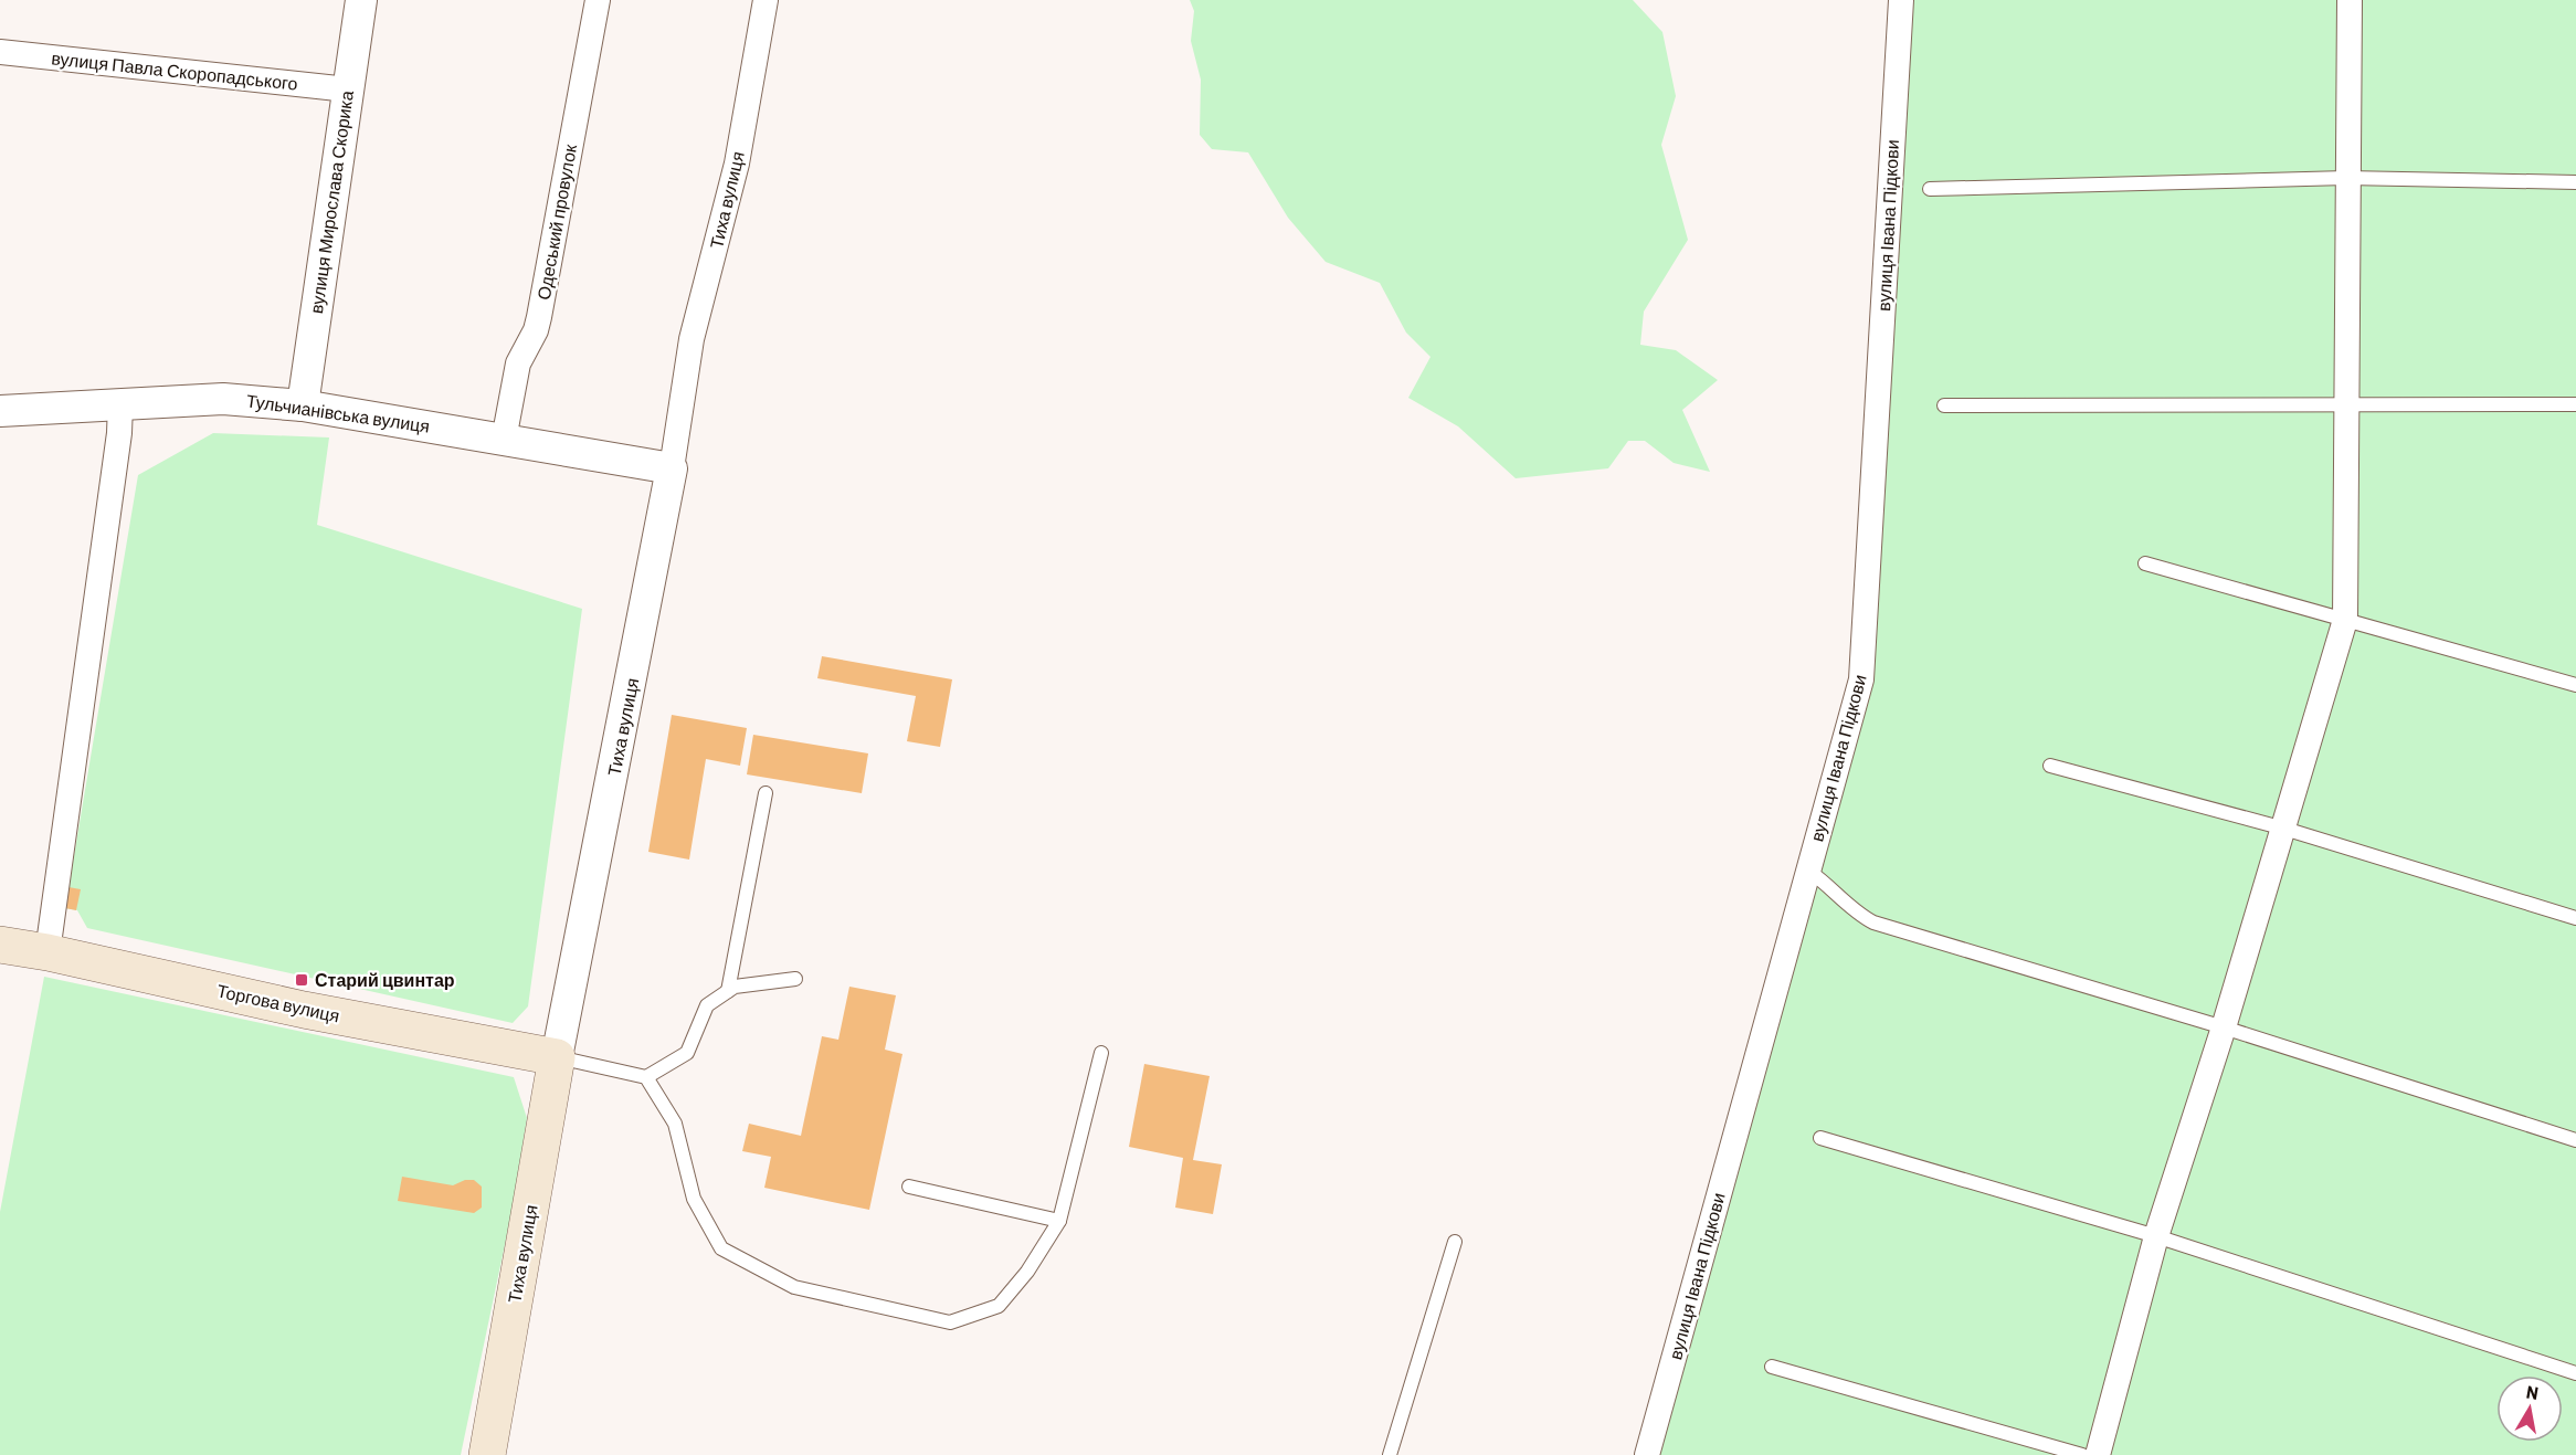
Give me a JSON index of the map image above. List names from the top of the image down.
{
  "streets": {
    "main road": ["Тиха вулиця", "Торгова вулиця"],
    "street": [
      "вулиця Павла Скоропадського",
      "вулиця Мирослава Скорика",
      "Одеський провулок",
      "вулиця Івана Підкови",
      "Тульчианівська вулиця"
    ]
  },
  "crossings": [
    ["вулиця Павла Скоропадського", "вулиця Мирослава Скорика"],
    ["Тиха вулиця", "Тульчианівська вулиця"],
    ["Тиха вулиця", "Торгова вулиця"],
    ["вулиця Мирослава Скорика", "Тульчианівська вулиця"],
    ["Одеський провулок", "Тульчианівська вулиця"]
  ],
  "places": {
    "transit": ["Старий цвинтар"]
  },
  "north": "top"
}
